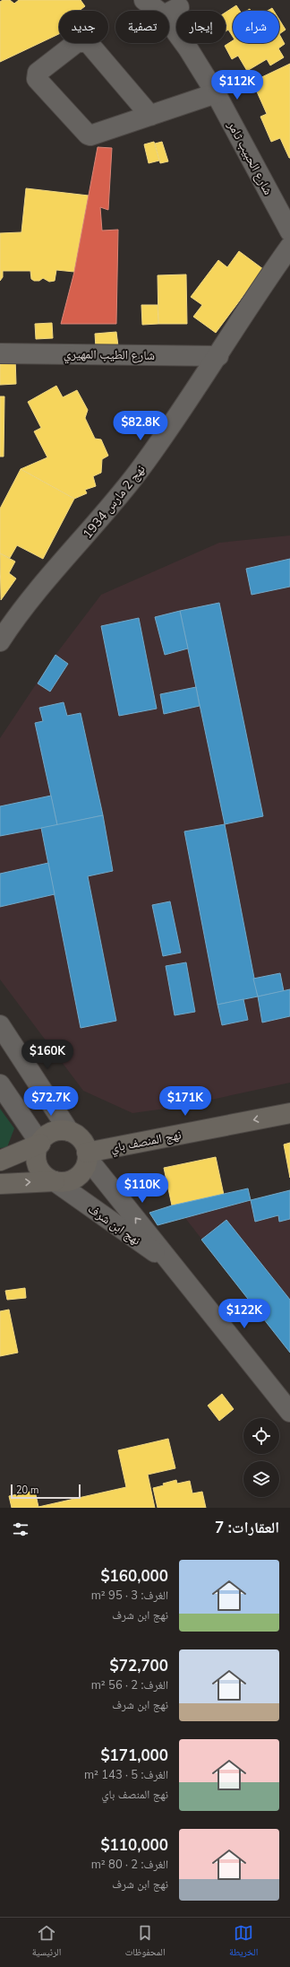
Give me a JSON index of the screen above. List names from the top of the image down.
{
  "streets": {
    "main road": ["نهج المنصف باي"],
    "street": [
      "شارع الحبيب ثامر",
      "شارع الطيب المهيري",
      "نهج 2 مارس 1934",
      "نهج ابن شرف"
    ]
  },
  "crossings": [
    ["شارع الطيب المهيري", "نهج 2 مارس 1934"],
    ["نهج المنصف باي", "نهج ابن شرف"]
  ],
  "one_way": ["نهج المنصف باي"],
  "scale_bar": "20 m",
  "page": {
    "chip": [
      "شراء",
      "إيجار",
      "تصفية",
      "جديد"
    ],
    "price": [
      "$112K",
      "$82.8K",
      "$160K",
      "$72.7K",
      "$171K",
      "$110K",
      "$122K"
    ],
    "scale": "20 m",
    "heading": "العقارات: 7",
    "list": [
      {
        "name": "$160,000",
        "note": "الغرف: 3 · 95 m² · نهج ابن شرف"
      },
      {
        "name": "$72,700",
        "note": "الغرف: 2 · 56 m² · نهج ابن شرف"
      },
      {
        "name": "$171,000",
        "note": "الغرف: 5 · 143 m² · نهج المنصف باي"
      },
      {
        "name": "$110,000",
        "note": "الغرف: 2 · 80 m² · نهج ابن شرف"
      }
    ],
    "tabs": ["الخريطة", "المحفوظات", "الرئيسية"]
  }
}
